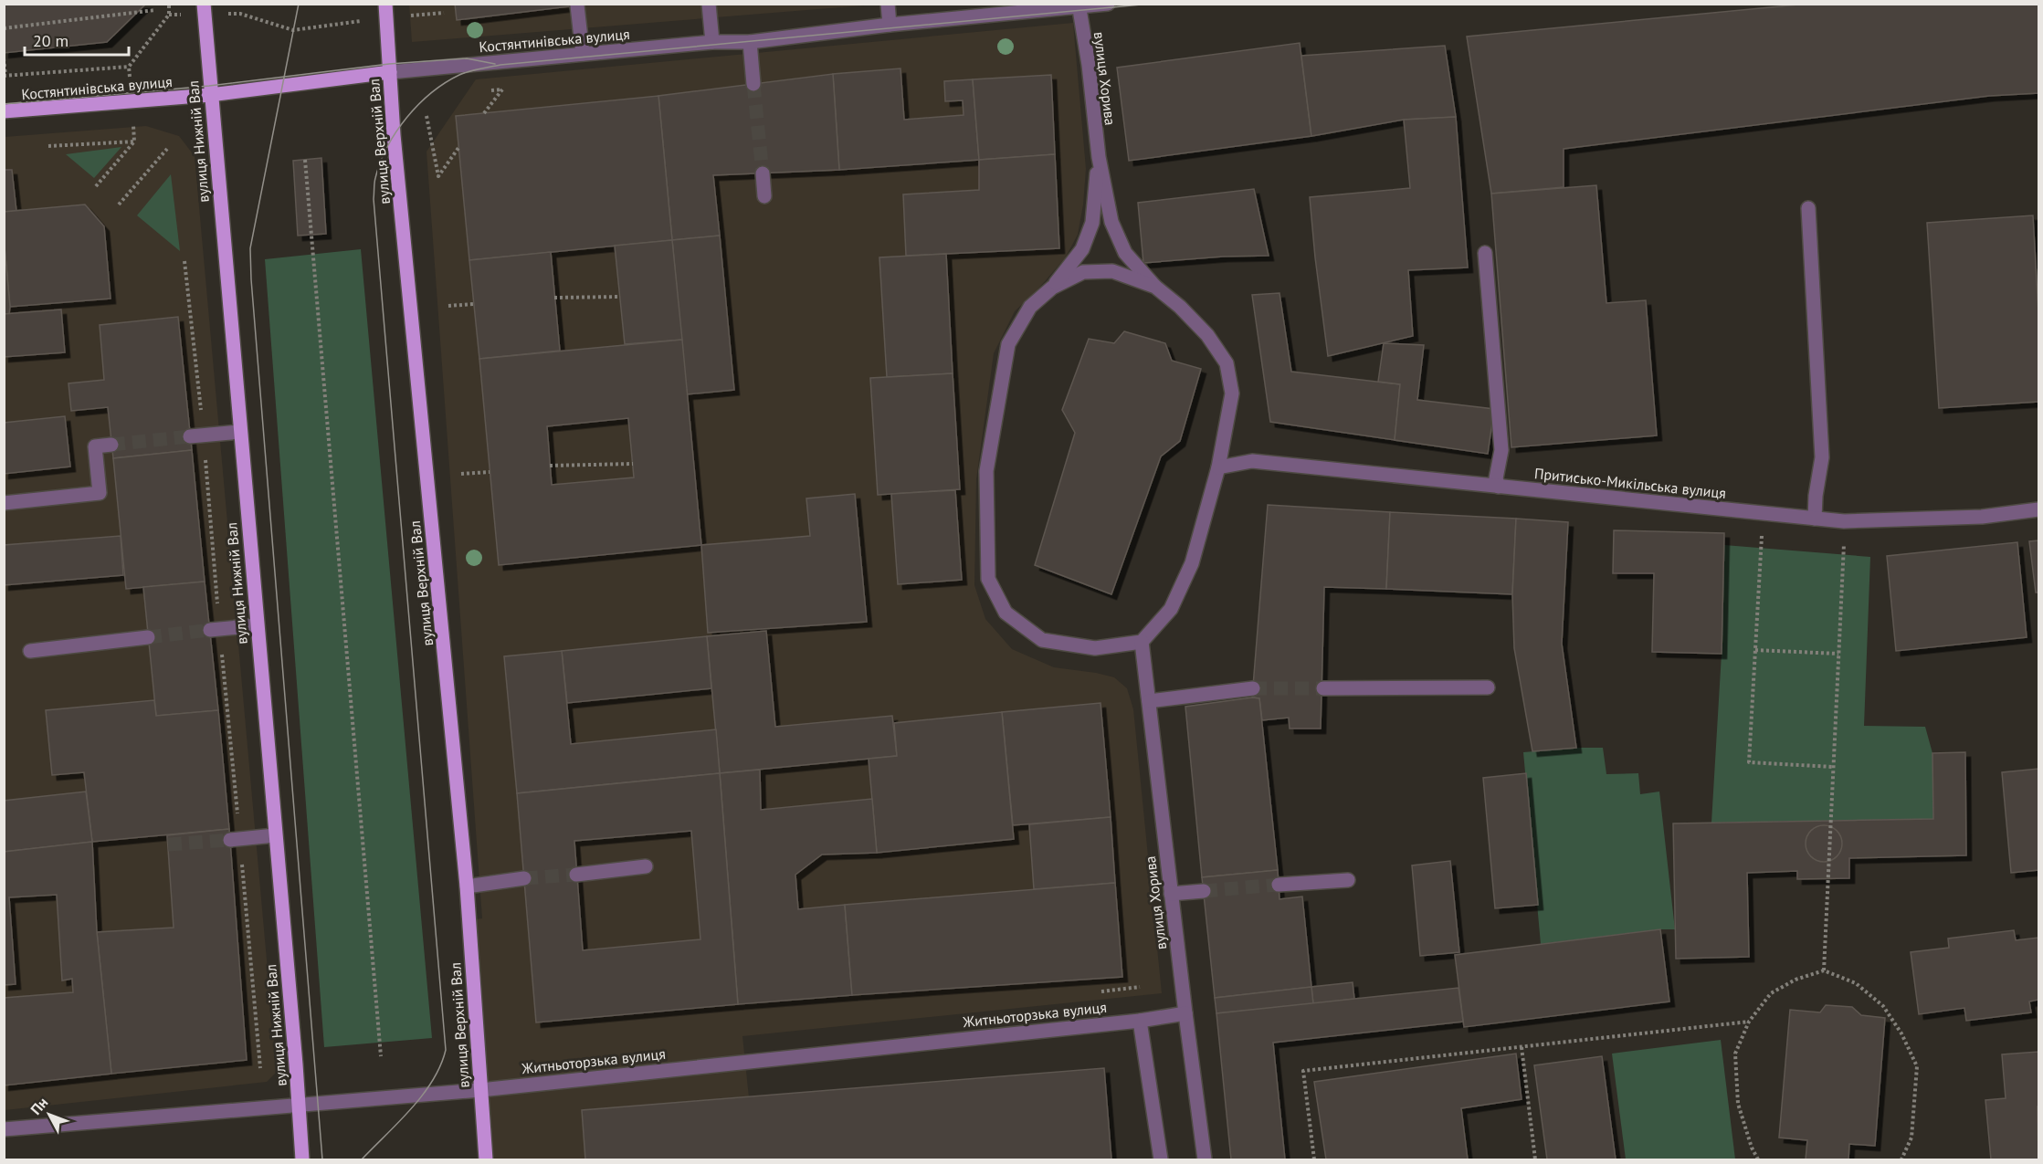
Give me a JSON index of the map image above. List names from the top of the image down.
{
  "streets": {
    "main road": ["Костянтинівська вулиця", "вулиця Нижній Вал", "вулиця Верхній Вал"],
    "street": ["вулиця Хорива", "Притисько-Микільська вулиця", "Житньоторзька вулиця"]
  },
  "crossings": [
    ["Костянтинівська вулиця", "вулиця Хорива"],
    ["Костянтинівська вулиця", "вулиця Нижній Вал"],
    ["Костянтинівська вулиця", "вулиця Верхній Вал"],
    ["вулиця Хорива", "Житньоторзька вулиця"],
    ["вулиця Нижній Вал", "Житньоторзька вулиця"],
    ["вулиця Верхній Вал", "Житньоторзька вулиця"]
  ],
  "scale_bar": "20 m",
  "north": "top left"
}
